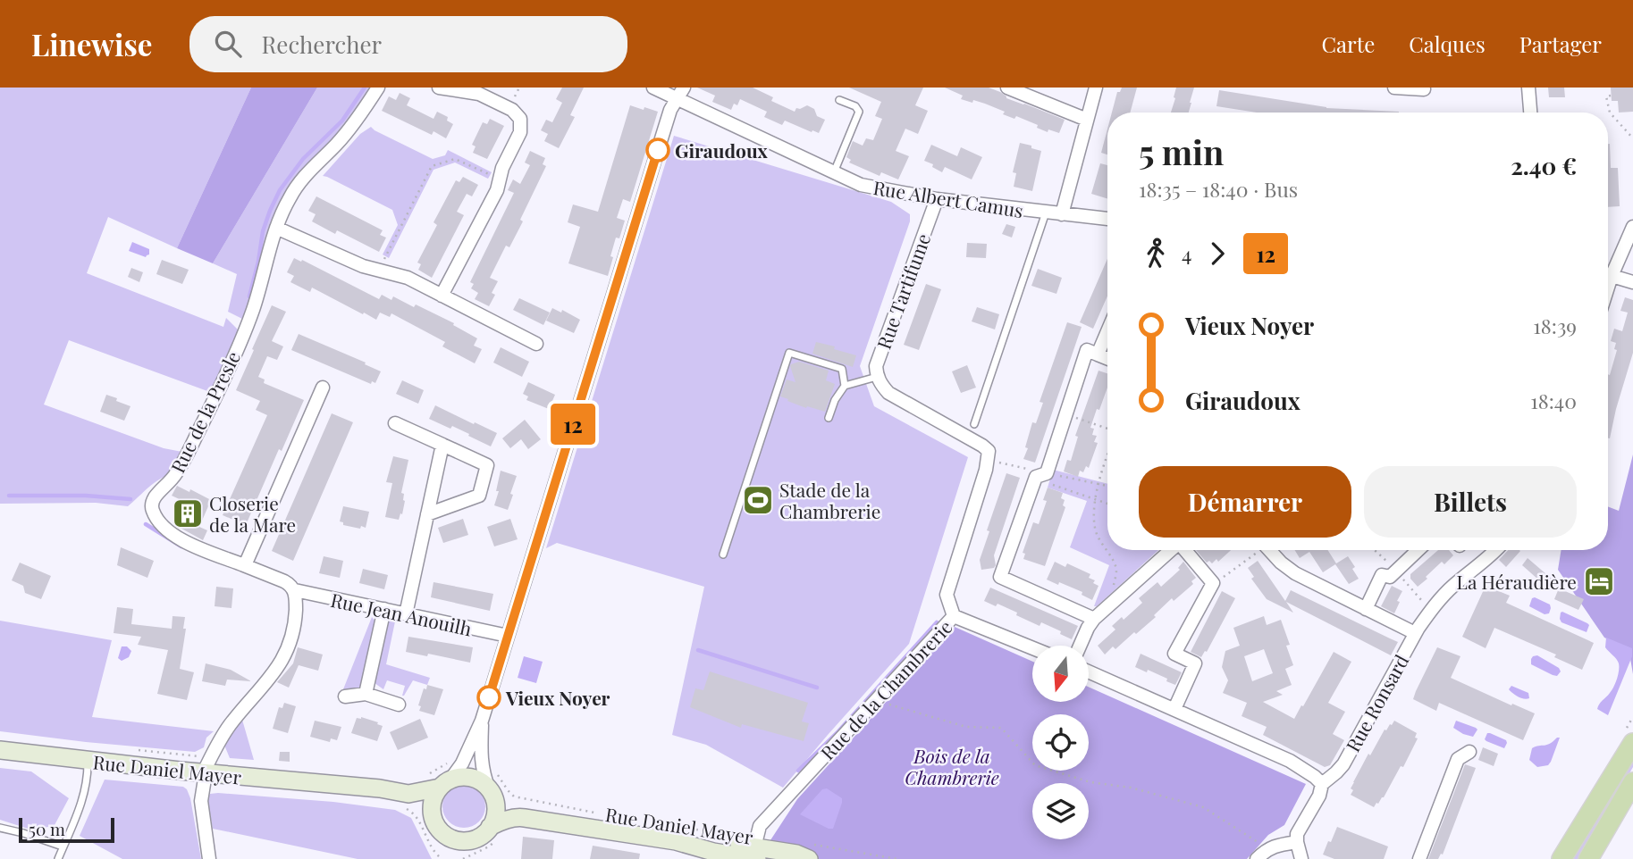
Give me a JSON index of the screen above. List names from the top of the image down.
{
  "streets": {
    "main road": ["Rue Daniel Mayer"],
    "street": [
      "Rue Albert Camus",
      "Rue Tartifume",
      "Rue de la Presle",
      "Rue Jean Anouilh",
      "Rue de la Chambrerie",
      "Rue Ronsard"
    ]
  },
  "crossings": [
    ["Rue Albert Camus", "Rue Tartifume"],
    ["Rue de la Presle", "Rue Jean Anouilh"],
    ["Rue de la Chambrerie", "Rue Daniel Mayer"]
  ],
  "parks": ["Bois de la Chambrerie"],
  "places": {
    "other": ["Giraudoux", "Vieux Noyer"],
    "sports": ["Stade de la Chambrerie"],
    "building": ["Closerie de la Mare"],
    "hotel": ["La Héraudière"]
  },
  "lines": ["bus line 12"],
  "scale_bar": "50 m",
  "north": "bottom",
  "page": {
    "header": "Linewise",
    "search": "Rechercher",
    "nav": ["Carte", "Calques", "Partager"],
    "on_map": "12",
    "heading": ["5 min", "18:35 – 18:40 · Bus", "2.40 €"],
    "legs": ["4", "12"],
    "list": [
      {
        "name": "Vieux Noyer",
        "value": "18:39"
      },
      {
        "name": "Giraudoux",
        "value": "18:40"
      }
    ],
    "buttons": ["Démarrer", "Billets"],
    "scale": "50 m"
  }
}
